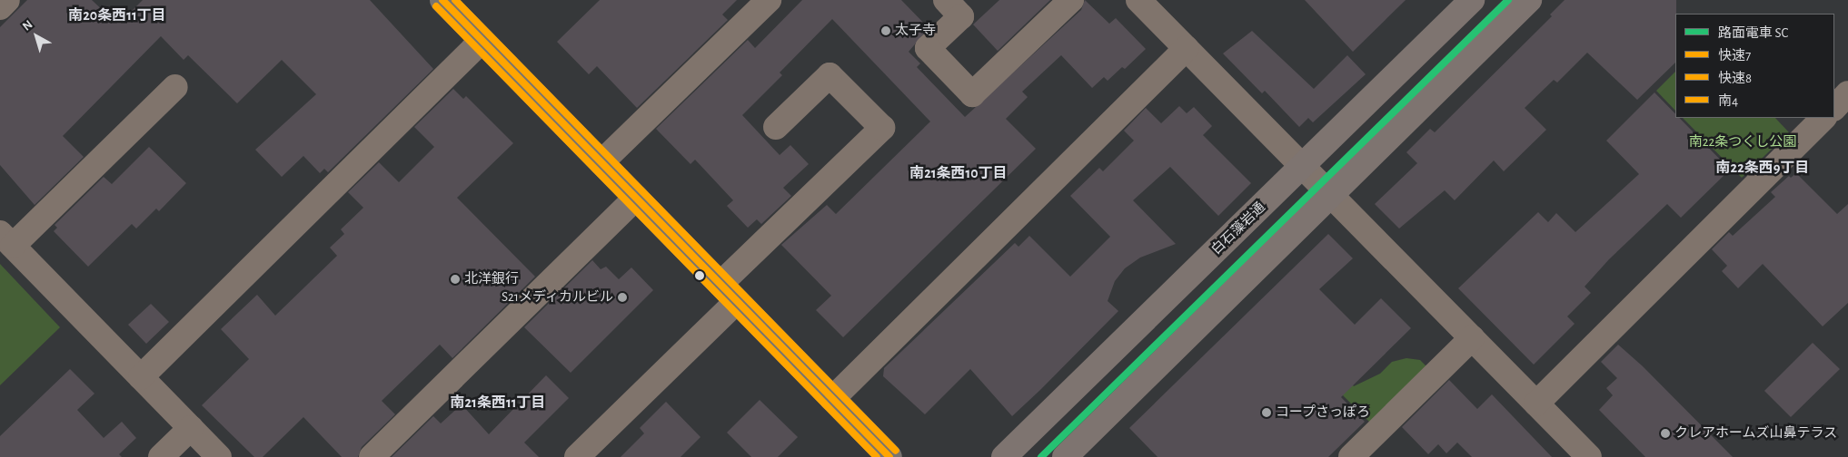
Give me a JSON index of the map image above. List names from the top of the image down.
{
  "streets": {
    "main road": ["白石藻岩通"]
  },
  "districts": [
    "南20条西11丁目",
    "南22条西9丁目",
    "南21条西10丁目",
    "南21条西11丁目"
  ],
  "parks": ["南22条つくし公園"],
  "places": [
    "太子寺",
    "北洋銀行",
    "S21メディカルビル",
    "コープさっぽろ",
    "クレアホームズ山鼻テラス"
  ],
  "lines": [
    "tram line SC",
    "transit line 快速7",
    "transit line 南4",
    "transit line 快速8"
  ],
  "legend": [
    "路面電車 SC",
    "快速7",
    "快速8",
    "南4"
  ],
  "north": "top left"
}
